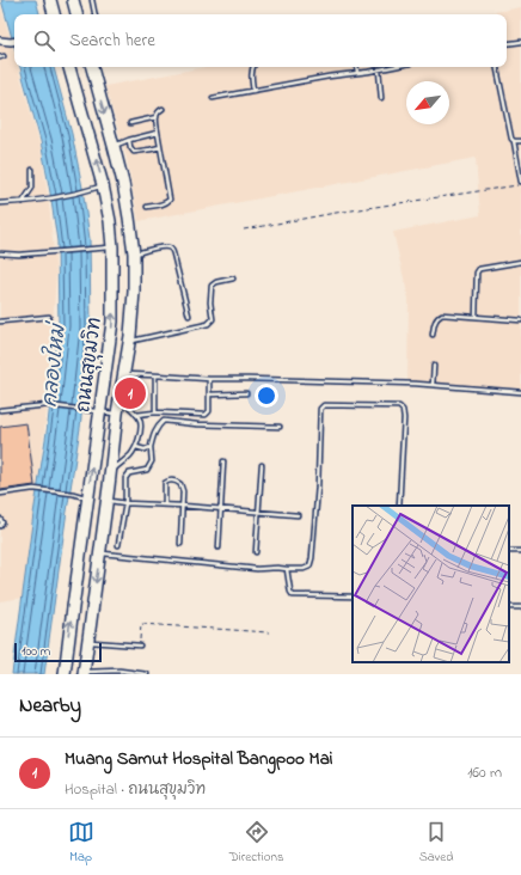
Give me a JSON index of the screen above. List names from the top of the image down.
{
  "streets": {
    "highway": ["ถนนสุขุมวิท"]
  },
  "water": ["คลองใหม่"],
  "scale_bar": "100 m",
  "north": "bottom left",
  "page": {
    "search": "Search here",
    "pins": "1",
    "scale": "100 m",
    "heading": "Nearby",
    "list": [
      {
        "mark": "1",
        "name": "Muang Samut Hospital Bangpoo Mai",
        "note": "Hospital · ถนนสุขุมวิท",
        "value": "160 m"
      }
    ],
    "nav": ["Map", "Directions", "Saved"]
  }
}
